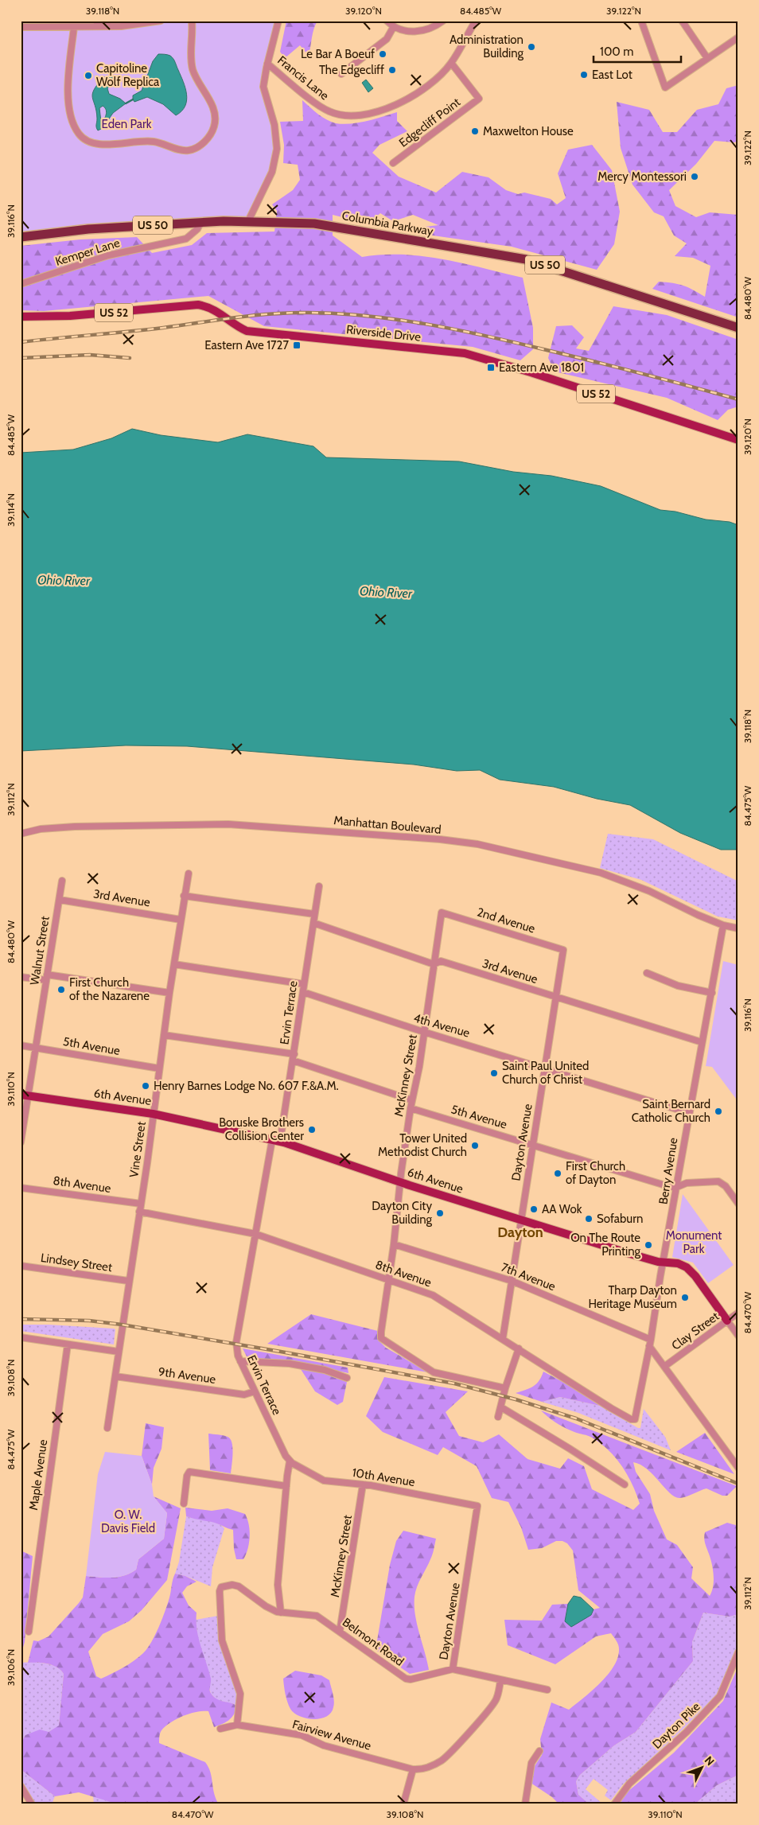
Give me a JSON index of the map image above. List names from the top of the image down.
{
  "streets": {
    "highway": ["Columbia Parkway", "US 50"],
    "main road": ["US 52", "Riverside Drive", "6th Avenue"],
    "street": [
      "Francis Lane",
      "Edgecliff Point",
      "Kemper Lane",
      "Manhattan Boulevard",
      "3rd Avenue",
      "2nd Avenue",
      "Walnut Street",
      "Ervin Terrace",
      "4th Avenue",
      "5th Avenue",
      "McKinney Street",
      "Dayton Avenue",
      "Vine Street",
      "Berry Avenue",
      "8th Avenue",
      "Lindsey Street",
      "7th Avenue",
      "Clay Street",
      "9th Avenue",
      "Maple Avenue",
      "10th Avenue",
      "Belmont Road",
      "Dayton Pike",
      "Fairview Avenue"
    ]
  },
  "crossings": [
    ["Francis Lane", "Edgecliff Point"],
    ["Columbia Parkway", "Kemper Lane"],
    ["Manhattan Boulevard", "Berry Avenue"],
    ["3rd Avenue", "Walnut Street"],
    ["3rd Avenue", "Ervin Terrace"],
    ["3rd Avenue", "McKinney Street"],
    ["3rd Avenue", "Dayton Avenue"],
    ["3rd Avenue", "Vine Street"],
    ["3rd Avenue", "Berry Avenue"],
    ["2nd Avenue", "McKinney Street"],
    ["2nd Avenue", "Dayton Avenue"],
    ["Walnut Street", "5th Avenue"],
    ["Walnut Street", "6th Avenue"],
    ["Ervin Terrace", "4th Avenue"],
    ["Ervin Terrace", "6th Avenue"],
    ["Ervin Terrace", "8th Avenue"],
    ["Ervin Terrace", "9th Avenue"],
    ["Ervin Terrace", "10th Avenue"],
    ["4th Avenue", "McKinney Street"],
    ["4th Avenue", "Dayton Avenue"],
    ["4th Avenue", "Berry Avenue"],
    ["5th Avenue", "McKinney Street"],
    ["5th Avenue", "Dayton Avenue"],
    ["5th Avenue", "Vine Street"],
    ["5th Avenue", "Berry Avenue"],
    ["McKinney Street", "6th Avenue"],
    ["McKinney Street", "8th Avenue"],
    ["McKinney Street", "7th Avenue"],
    ["McKinney Street", "10th Avenue"],
    ["McKinney Street", "Belmont Road"],
    ["6th Avenue", "Dayton Avenue"],
    ["6th Avenue", "Vine Street"],
    ["6th Avenue", "Berry Avenue"],
    ["6th Avenue", "Clay Street"],
    ["Dayton Avenue", "8th Avenue"],
    ["Dayton Avenue", "7th Avenue"],
    ["Dayton Avenue", "10th Avenue"],
    ["Dayton Avenue", "Belmont Road"],
    ["Vine Street", "8th Avenue"],
    ["Vine Street", "Lindsey Street"],
    ["Vine Street", "9th Avenue"],
    ["Berry Avenue", "8th Avenue"],
    ["Berry Avenue", "7th Avenue"],
    ["Belmont Road", "Fairview Avenue"]
  ],
  "districts": ["Dayton"],
  "water": ["Ohio River"],
  "parks": ["Eden Park", "Monument Park", "O. W. Davis Field"],
  "places": {
    "other": [
      "Administration Building",
      "Le Bar A Boeuf",
      "The Edgecliff",
      "East Lot",
      "Capitoline Wolf Replica",
      "Maxwelton House",
      "Mercy Montessori",
      "First Church of the Nazarene",
      "Saint Paul United Church of Christ",
      "Henry Barnes Lodge No. 607 F.&A.M.",
      "Saint Bernard Catholic Church",
      "Boruske Brothers Collision Center",
      "Tower United Methodist Church",
      "First Church of Dayton",
      "AA Wok",
      "Dayton City Building",
      "Sofaburn",
      "On The Route Printing",
      "Tharp Dayton Heritage Museum"
    ],
    "transit": ["Eastern Ave 1727", "Eastern Ave 1801"]
  },
  "scale_bar": "100 m",
  "north": "top right",
  "coordinates": [
    "39.118°N",
    "39.120°N",
    "84.485°W",
    "39.122°N",
    "39.116°N",
    "84.480°W",
    "39.114°N",
    "39.112°N",
    "84.475°W",
    "39.110°N",
    "84.470°W",
    "39.108°N",
    "39.106°N"
  ]
}
